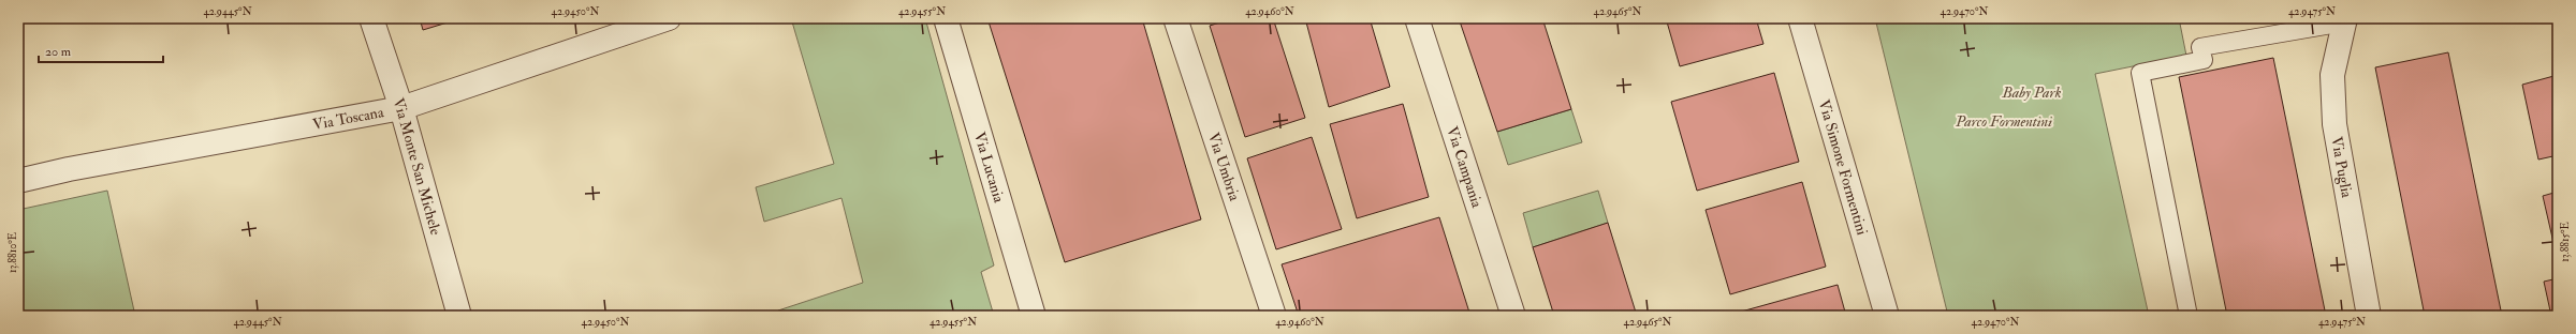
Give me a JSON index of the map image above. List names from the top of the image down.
{
  "streets": {
    "street": [
      "Via Toscana",
      "Via Monte San Michele",
      "Via Lucania",
      "Via Umbria",
      "Via Campania",
      "Via Simone Formentini",
      "Via Puglia"
    ]
  },
  "crossings": [
    ["Via Toscana", "Via Monte San Michele"]
  ],
  "parks": ["Baby Park", "Parco Formentini"],
  "scale_bar": "20 m",
  "coordinates": [
    "42.9445°N",
    "42.9450°N",
    "42.9455°N",
    "42.9460°N",
    "42.9465°N",
    "42.9470°N",
    "42.9475°N",
    "13.8815°E",
    "13.8810°E"
  ]
}
